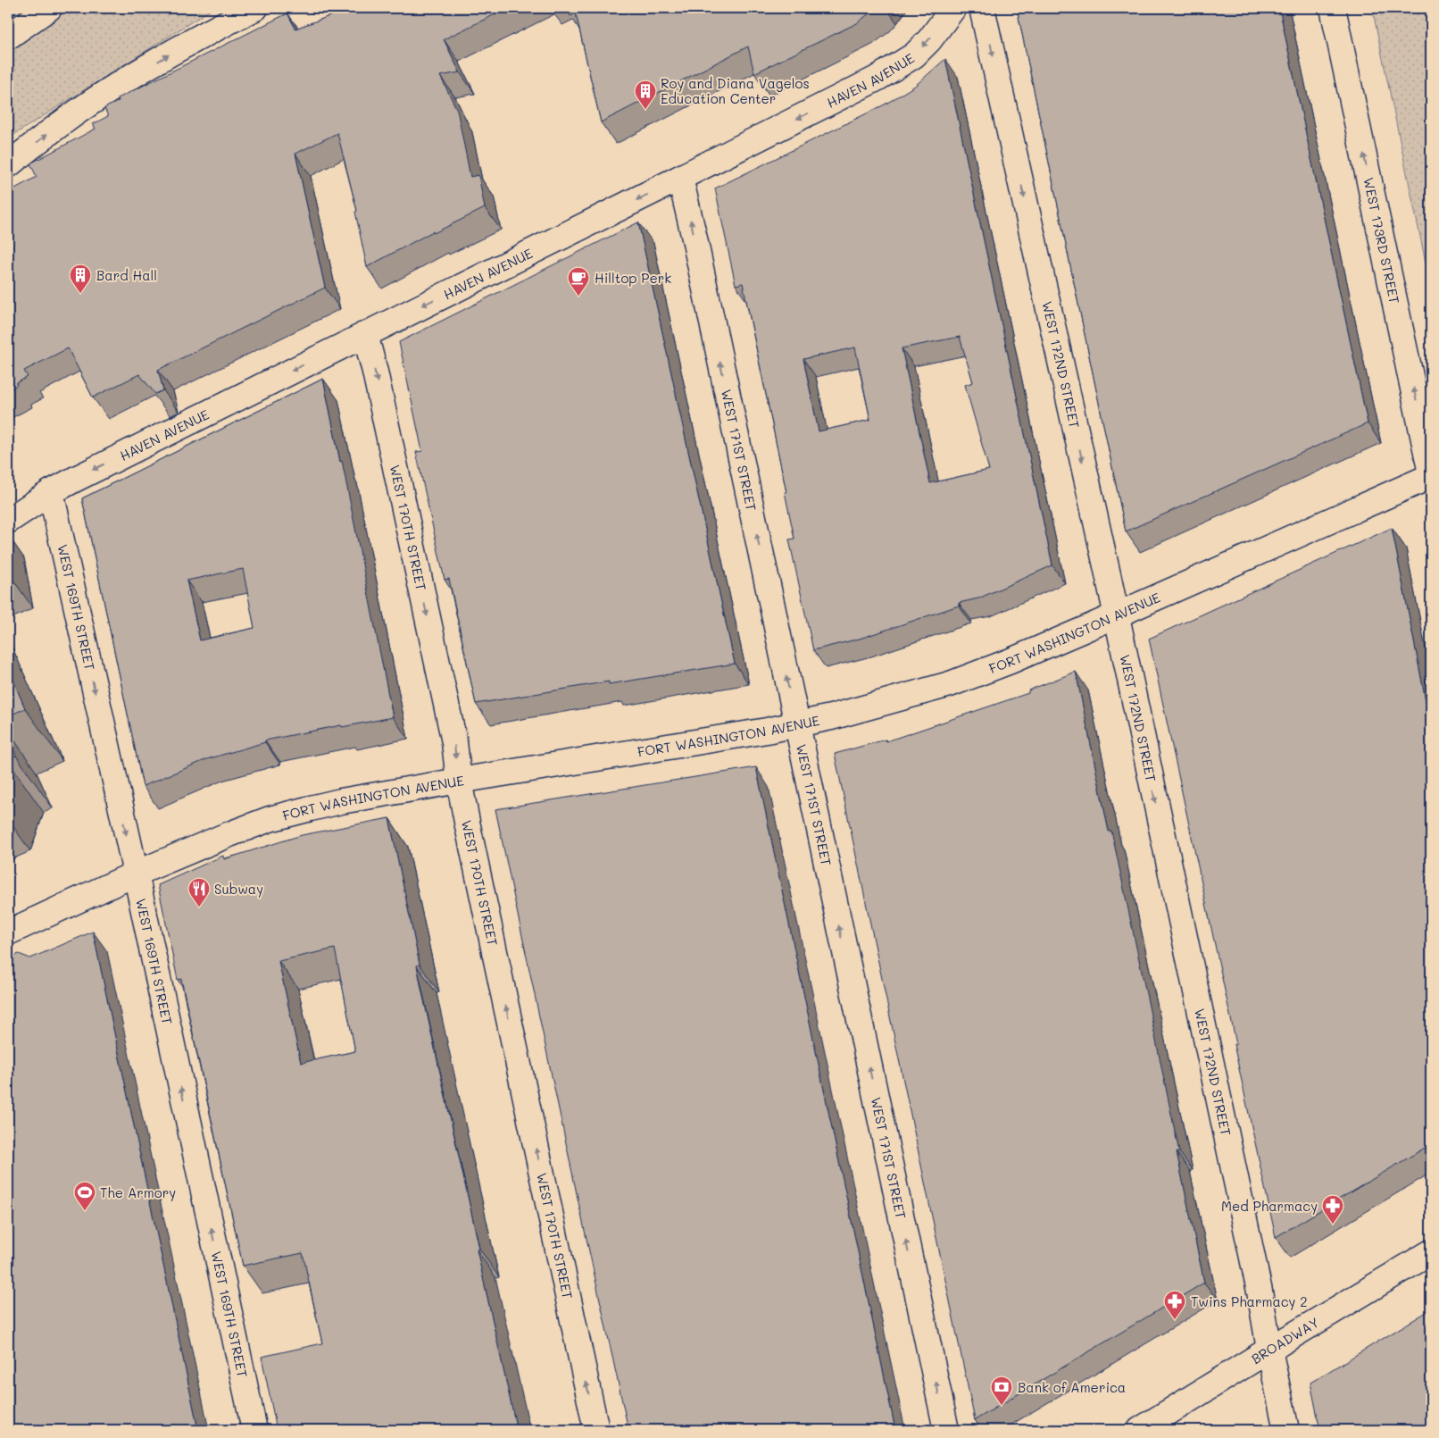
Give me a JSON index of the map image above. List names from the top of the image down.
{
  "streets": {
    "main road": [
      "HAVEN AVENUE",
      "WEST 173RD STREET",
      "WEST 172ND STREET",
      "WEST 171ST STREET",
      "WEST 170TH STREET",
      "WEST 169TH STREET",
      "FORT WASHINGTON AVENUE",
      "BROADWAY"
    ]
  },
  "crossings": [
    ["HAVEN AVENUE", "WEST 171ST STREET"],
    ["HAVEN AVENUE", "WEST 170TH STREET"],
    ["HAVEN AVENUE", "WEST 169TH STREET"],
    ["WEST 173RD STREET", "FORT WASHINGTON AVENUE"],
    ["WEST 172ND STREET", "FORT WASHINGTON AVENUE"],
    ["WEST 172ND STREET", "BROADWAY"],
    ["WEST 171ST STREET", "FORT WASHINGTON AVENUE"],
    ["WEST 170TH STREET", "FORT WASHINGTON AVENUE"],
    ["WEST 169TH STREET", "FORT WASHINGTON AVENUE"]
  ],
  "one_way": [
    "HAVEN AVENUE",
    "WEST 173RD STREET",
    "WEST 172ND STREET",
    "WEST 171ST STREET"
  ],
  "places": {
    "building": ["Roy and Diana Vagelos Education Center", "Bard Hall"],
    "cafe": ["Hilltop Perk"],
    "restaurant": ["Subway"],
    "sports": ["The Armory"],
    "pharmacy": ["Med Pharmacy", "Twins Pharmacy 2"],
    "bank": ["Bank of America"]
  }
}
